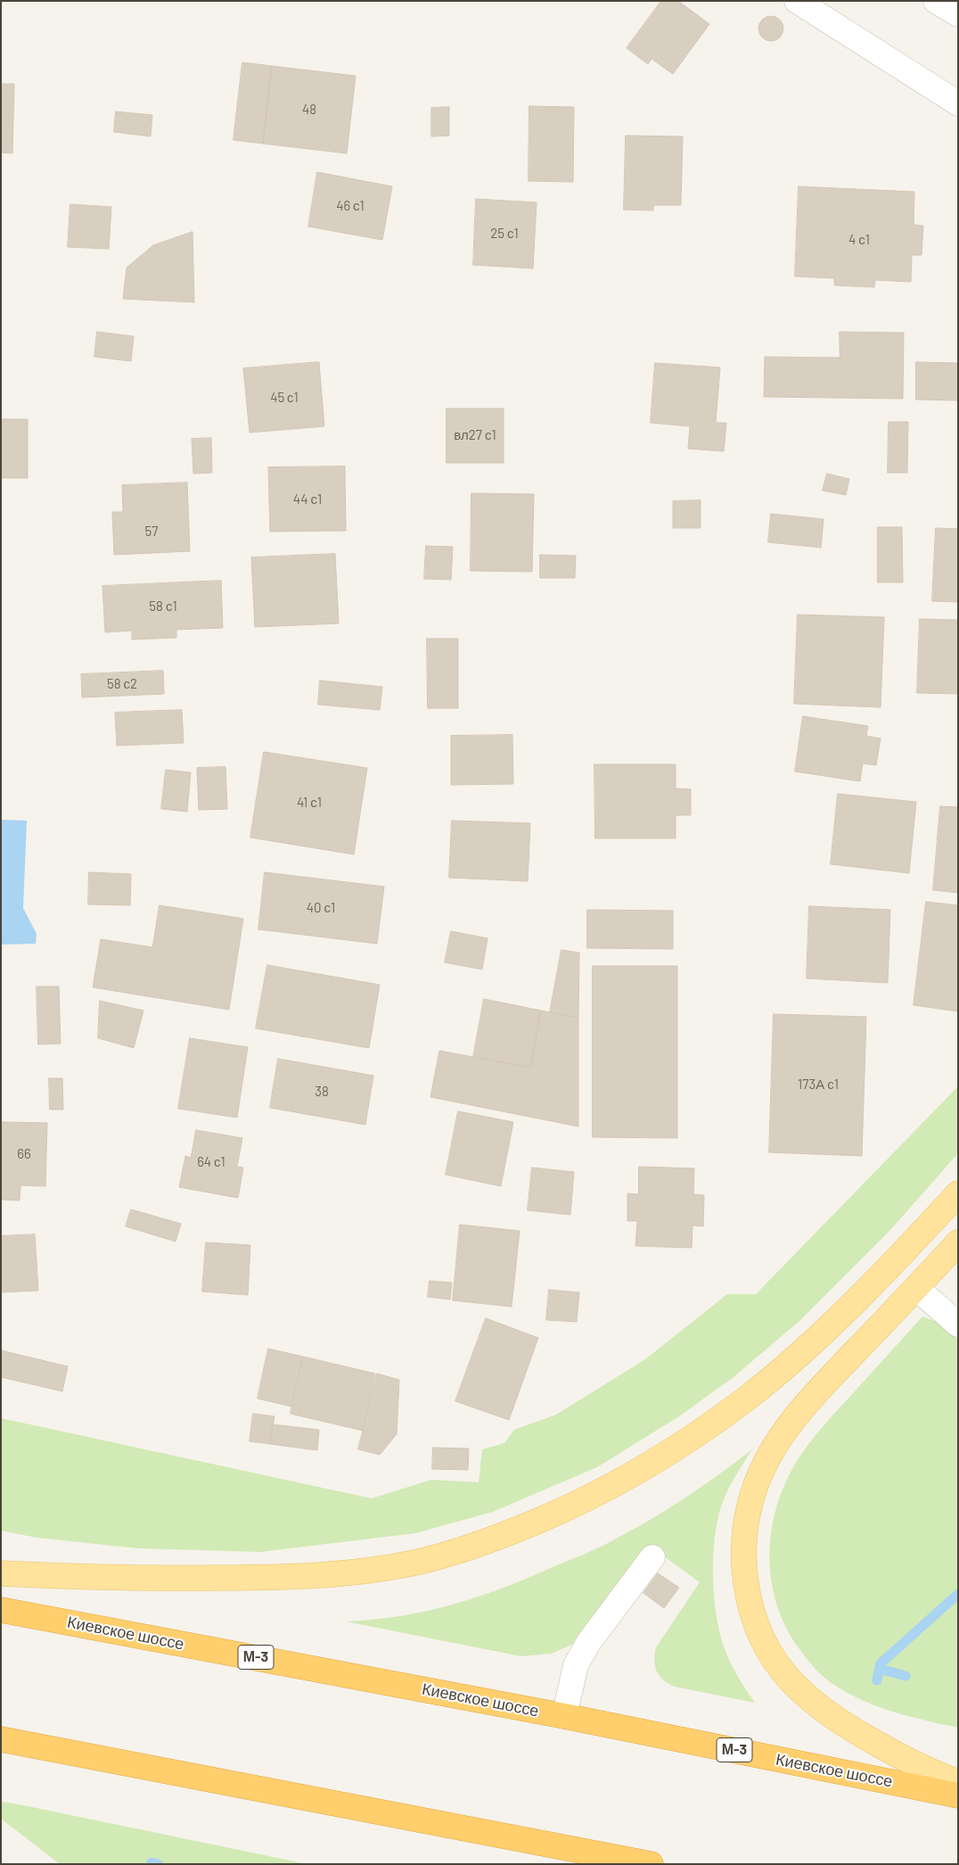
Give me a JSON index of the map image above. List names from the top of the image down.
{
  "streets": {
    "highway": ["Киевское шоссе", "М-3"]
  },
  "house_numbers": [
    "48",
    "46 с1",
    "25 с1",
    "4 с1",
    "45 с1",
    "вл27 с1",
    "44 с1",
    "57",
    "58 с1",
    "58 с2",
    "41 с1",
    "40 с1",
    "173А с1",
    "38",
    "66",
    "64 с1"
  ]
}
